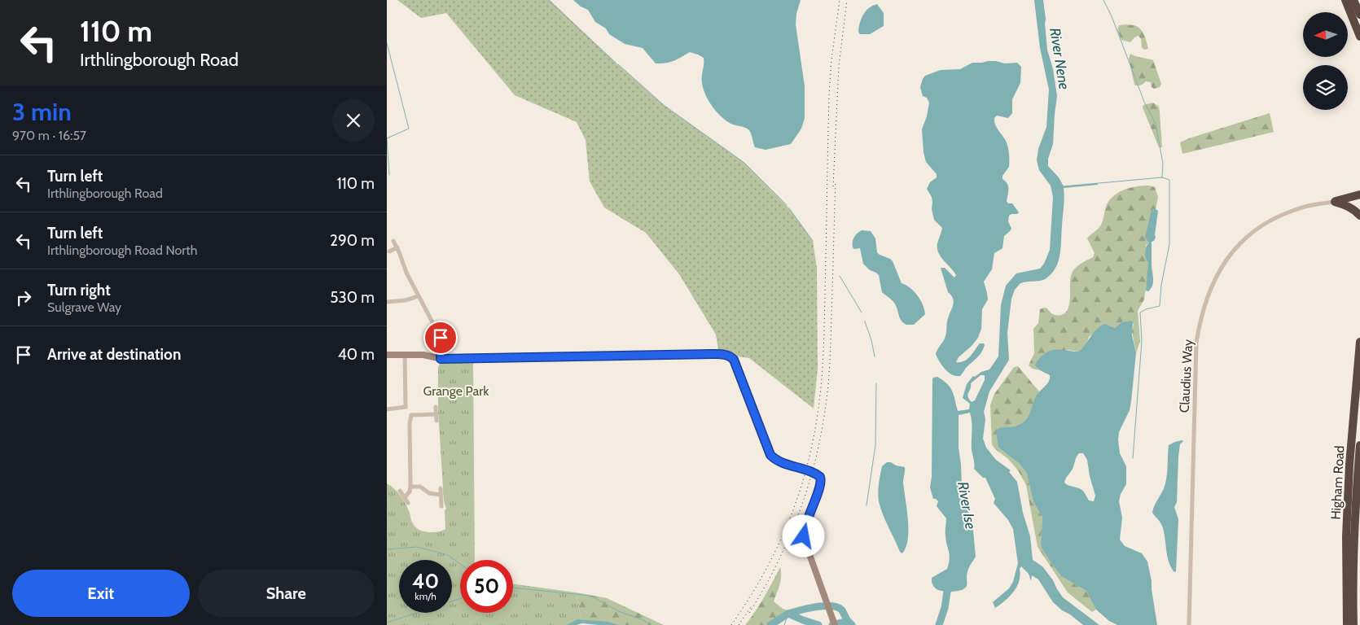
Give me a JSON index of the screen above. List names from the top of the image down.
{
  "streets": {
    "highway": ["Higham Road"],
    "street": ["Claudius Way"]
  },
  "water": ["River Nene", "River Ise"],
  "parks": ["Grange Park"],
  "north": "left",
  "page": {
    "turn": ["110 m", "Irthlingborough Road"],
    "heading": ["3 min", "970 m · 16:57"],
    "list": [
      {
        "name": "Turn left",
        "note": "Irthlingborough Road",
        "value": "110 m"
      },
      {
        "name": "Turn left",
        "note": "Irthlingborough Road North",
        "value": "290 m"
      },
      {
        "name": "Turn right",
        "note": "Sulgrave Way",
        "value": "530 m"
      },
      {
        "name": "Arrive at destination",
        "value": "40 m"
      }
    ],
    "speed": "40 km/h",
    "limit": "50",
    "buttons": ["Exit", "Share"]
  }
}
